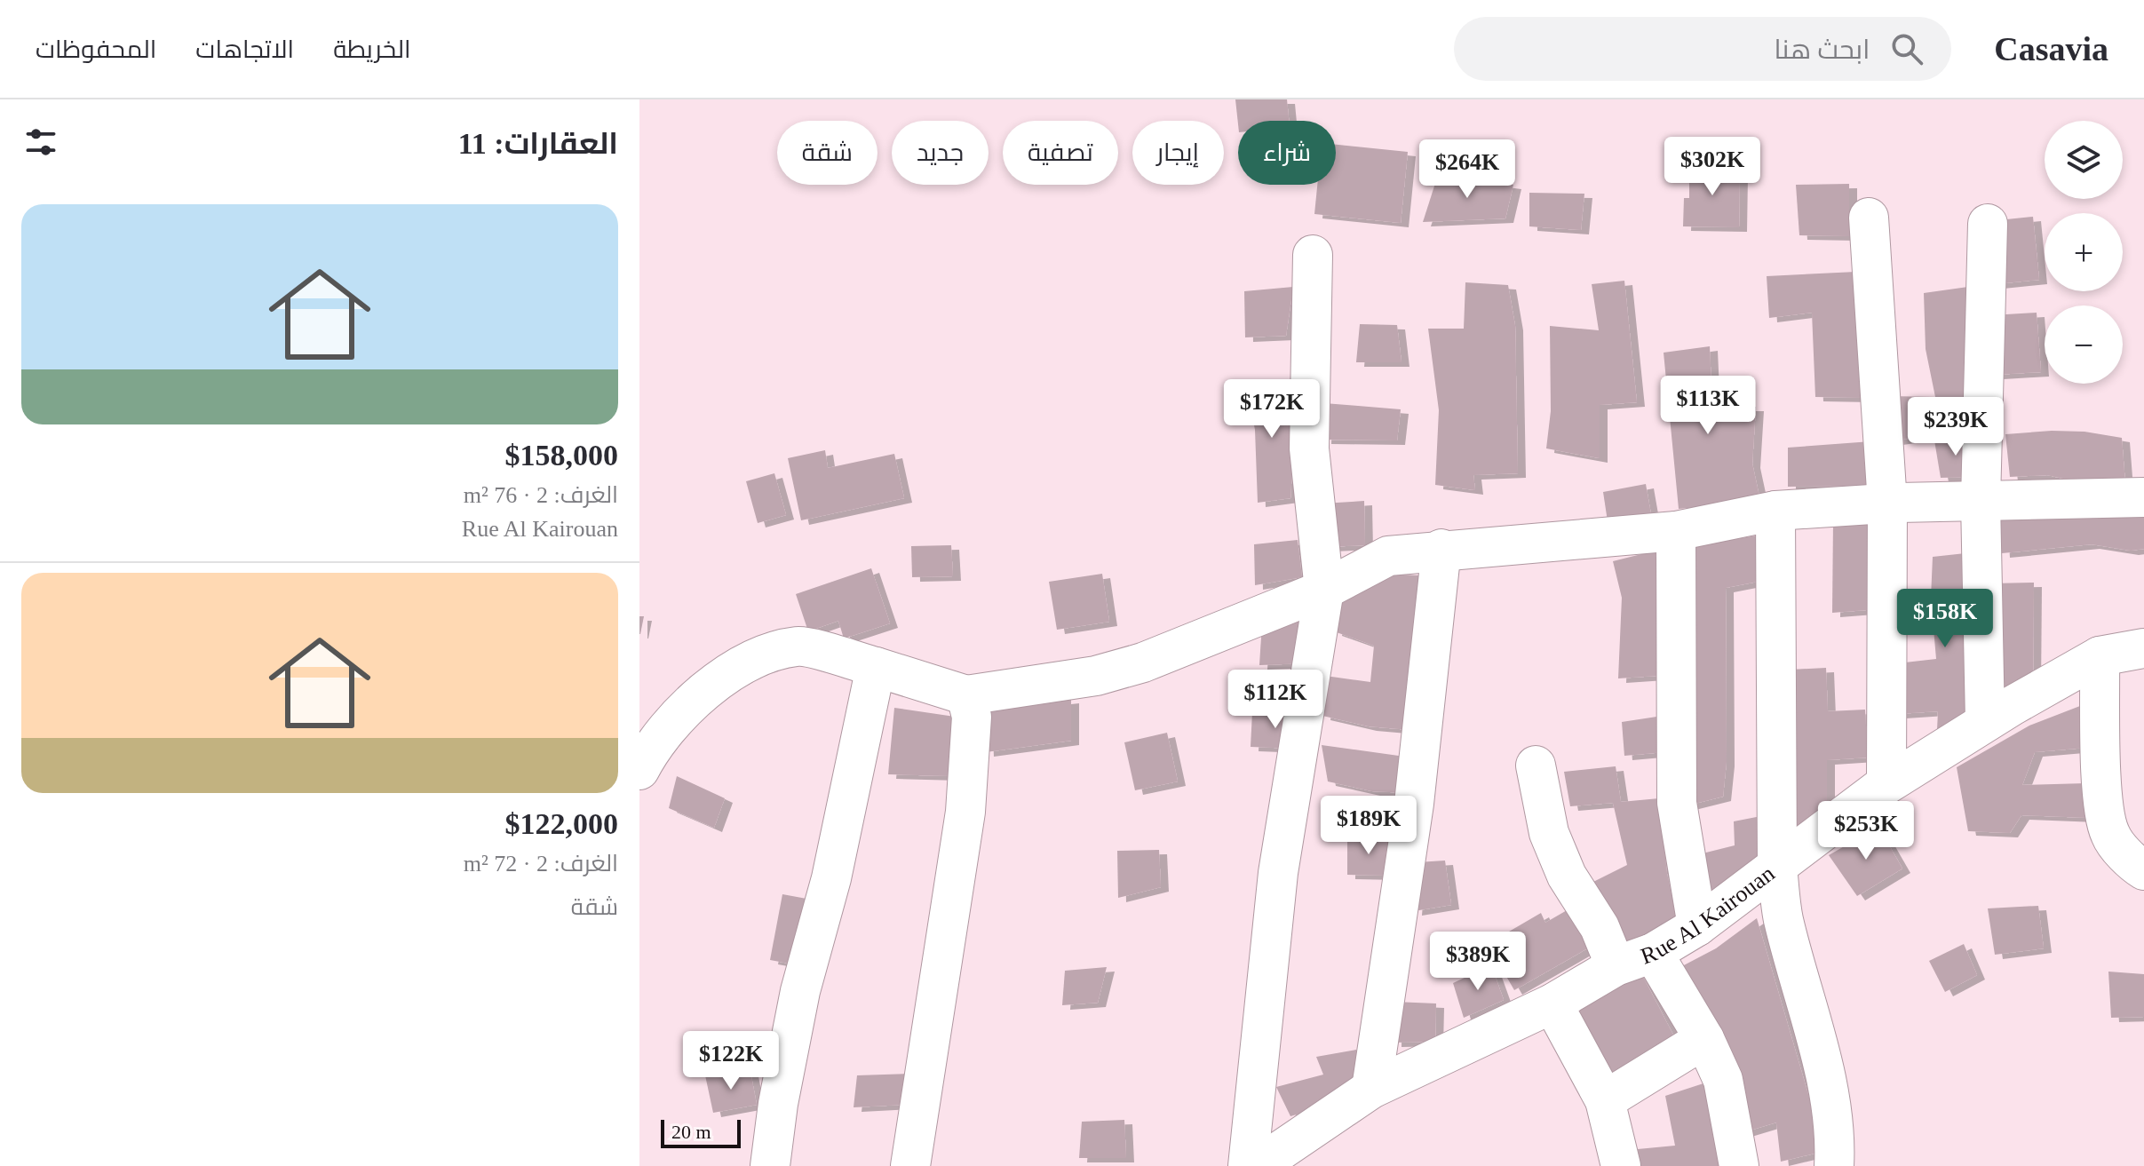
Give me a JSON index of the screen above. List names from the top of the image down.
{
  "streets": {
    "street": ["Rue Al Kairouan"]
  },
  "scale_bar": "20 m",
  "page": {
    "header": "Casavia",
    "search": "ابحث هنا",
    "nav": ["الخريطة", "الاتجاهات", "المحفوظات"],
    "heading": "العقارات: 11",
    "map_buttons": ["+", "−"],
    "chip": [
      "شراء",
      "إيجار",
      "تصفية",
      "جديد",
      "شقة"
    ],
    "price": [
      "$302K",
      "$264K",
      "$113K",
      "$172K",
      "$239K",
      "$158K",
      "$112K",
      "$189K",
      "$253K",
      "$389K",
      "$122K"
    ],
    "list": [
      {
        "name": "$158,000",
        "note": "الغرف: 2 · 76 m² · Rue Al Kairouan"
      },
      {
        "name": "$122,000",
        "note": "الغرف: 2 · 72 m² · شقة"
      }
    ],
    "scale": "20 m"
  }
}
